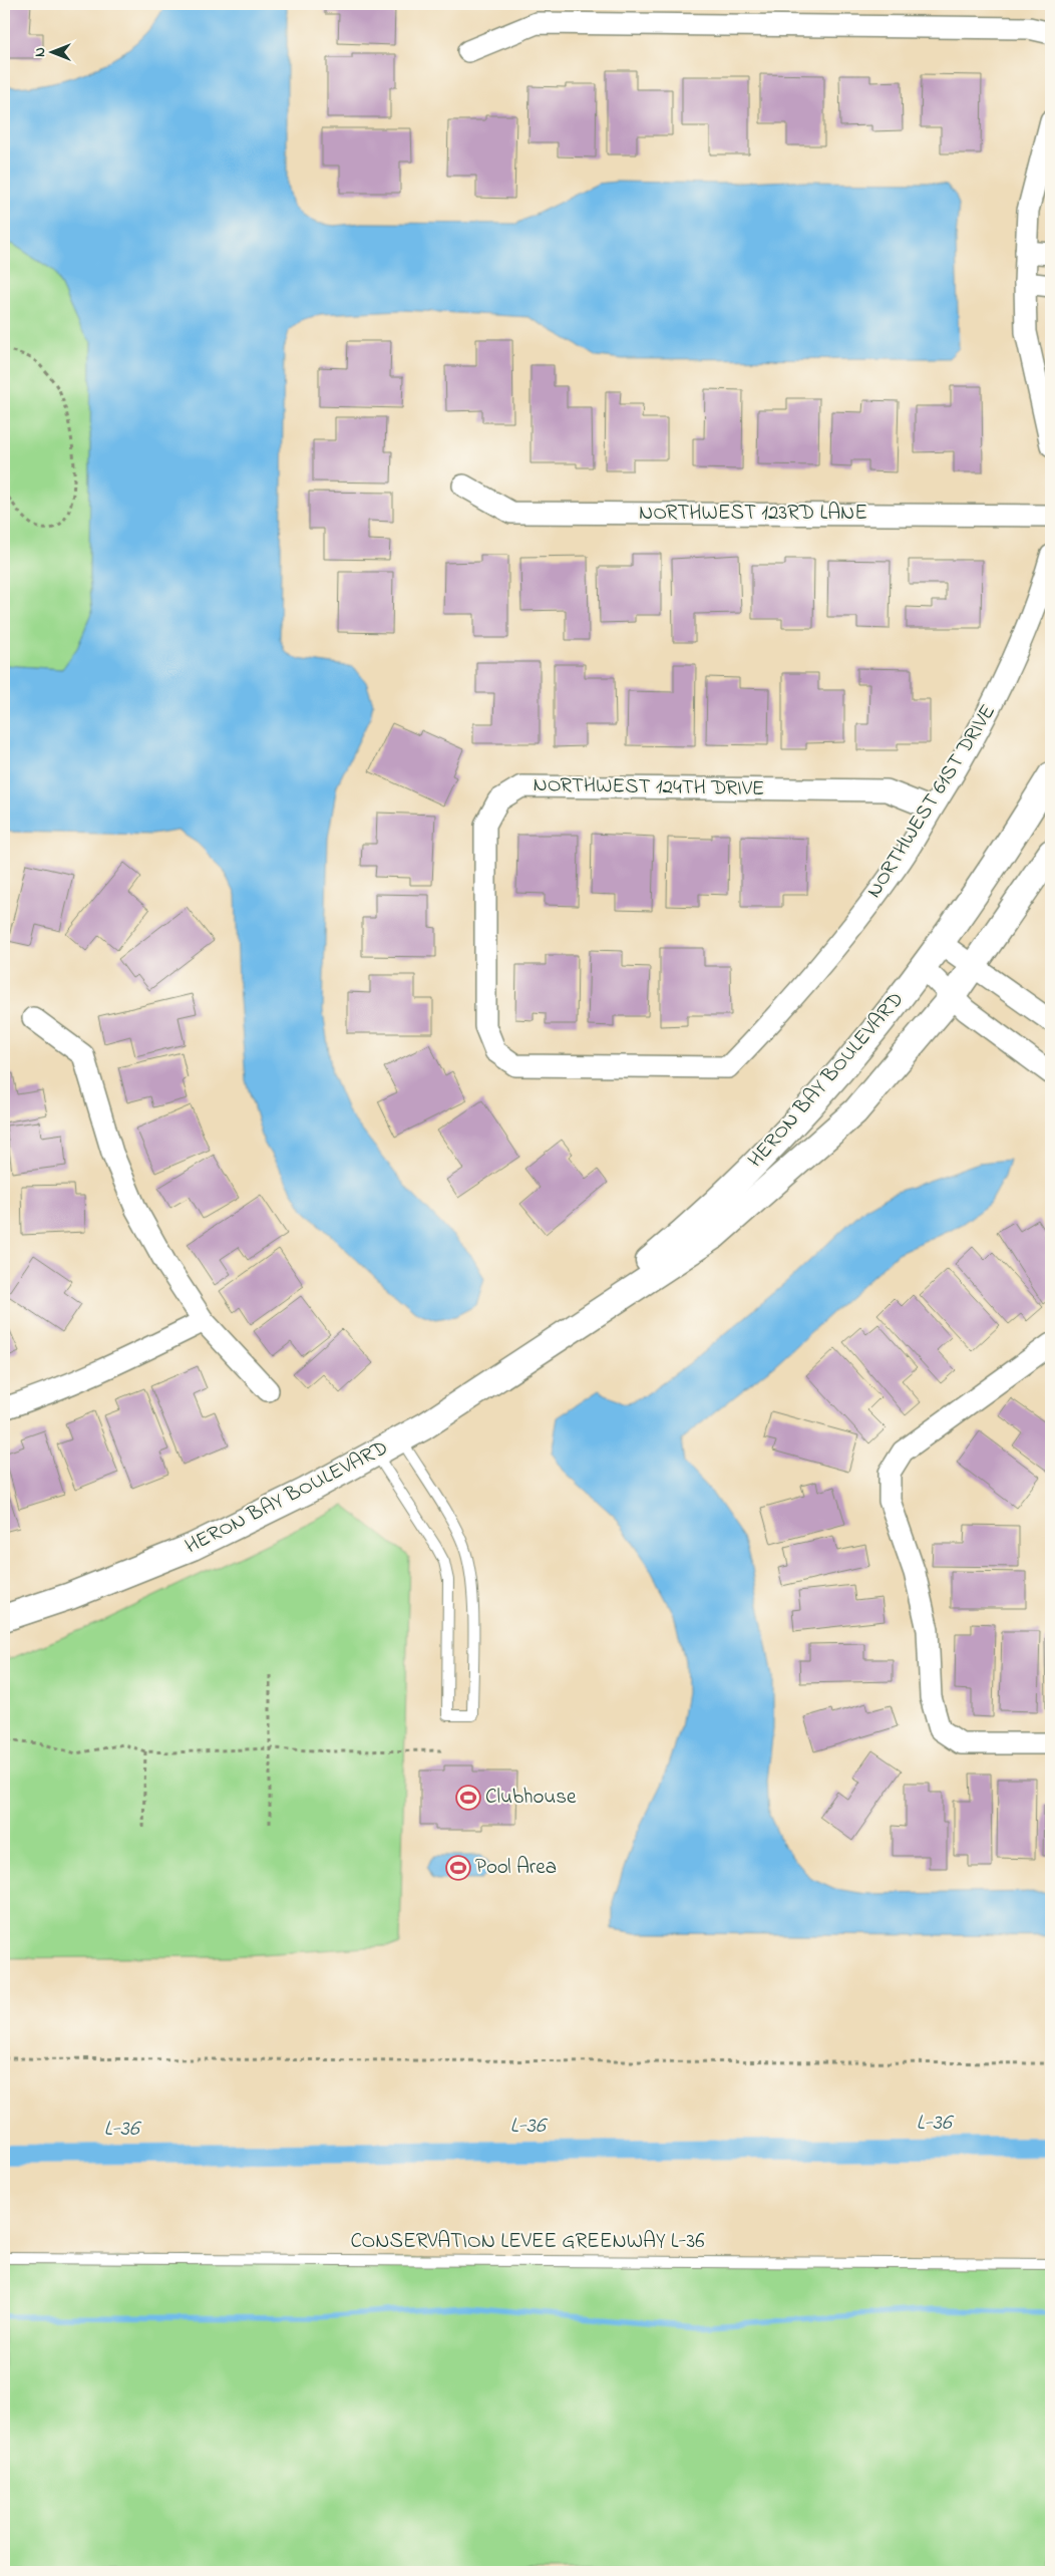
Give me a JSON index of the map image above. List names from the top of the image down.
{
  "streets": {
    "street": [
      "NORTHWEST 123RD LANE",
      "NORTHWEST 124TH DRIVE",
      "NORTHWEST 61ST DRIVE",
      "HERON BAY BOULEVARD"
    ],
    "lane": ["CONSERVATION LEVEE GREENWAY L-36"]
  },
  "crossings": [
    ["NORTHWEST 124TH DRIVE", "NORTHWEST 61ST DRIVE"]
  ],
  "water": ["L-36"],
  "places": {
    "sports": ["Clubhouse", "Pool Area"]
  },
  "north": "left"
}
